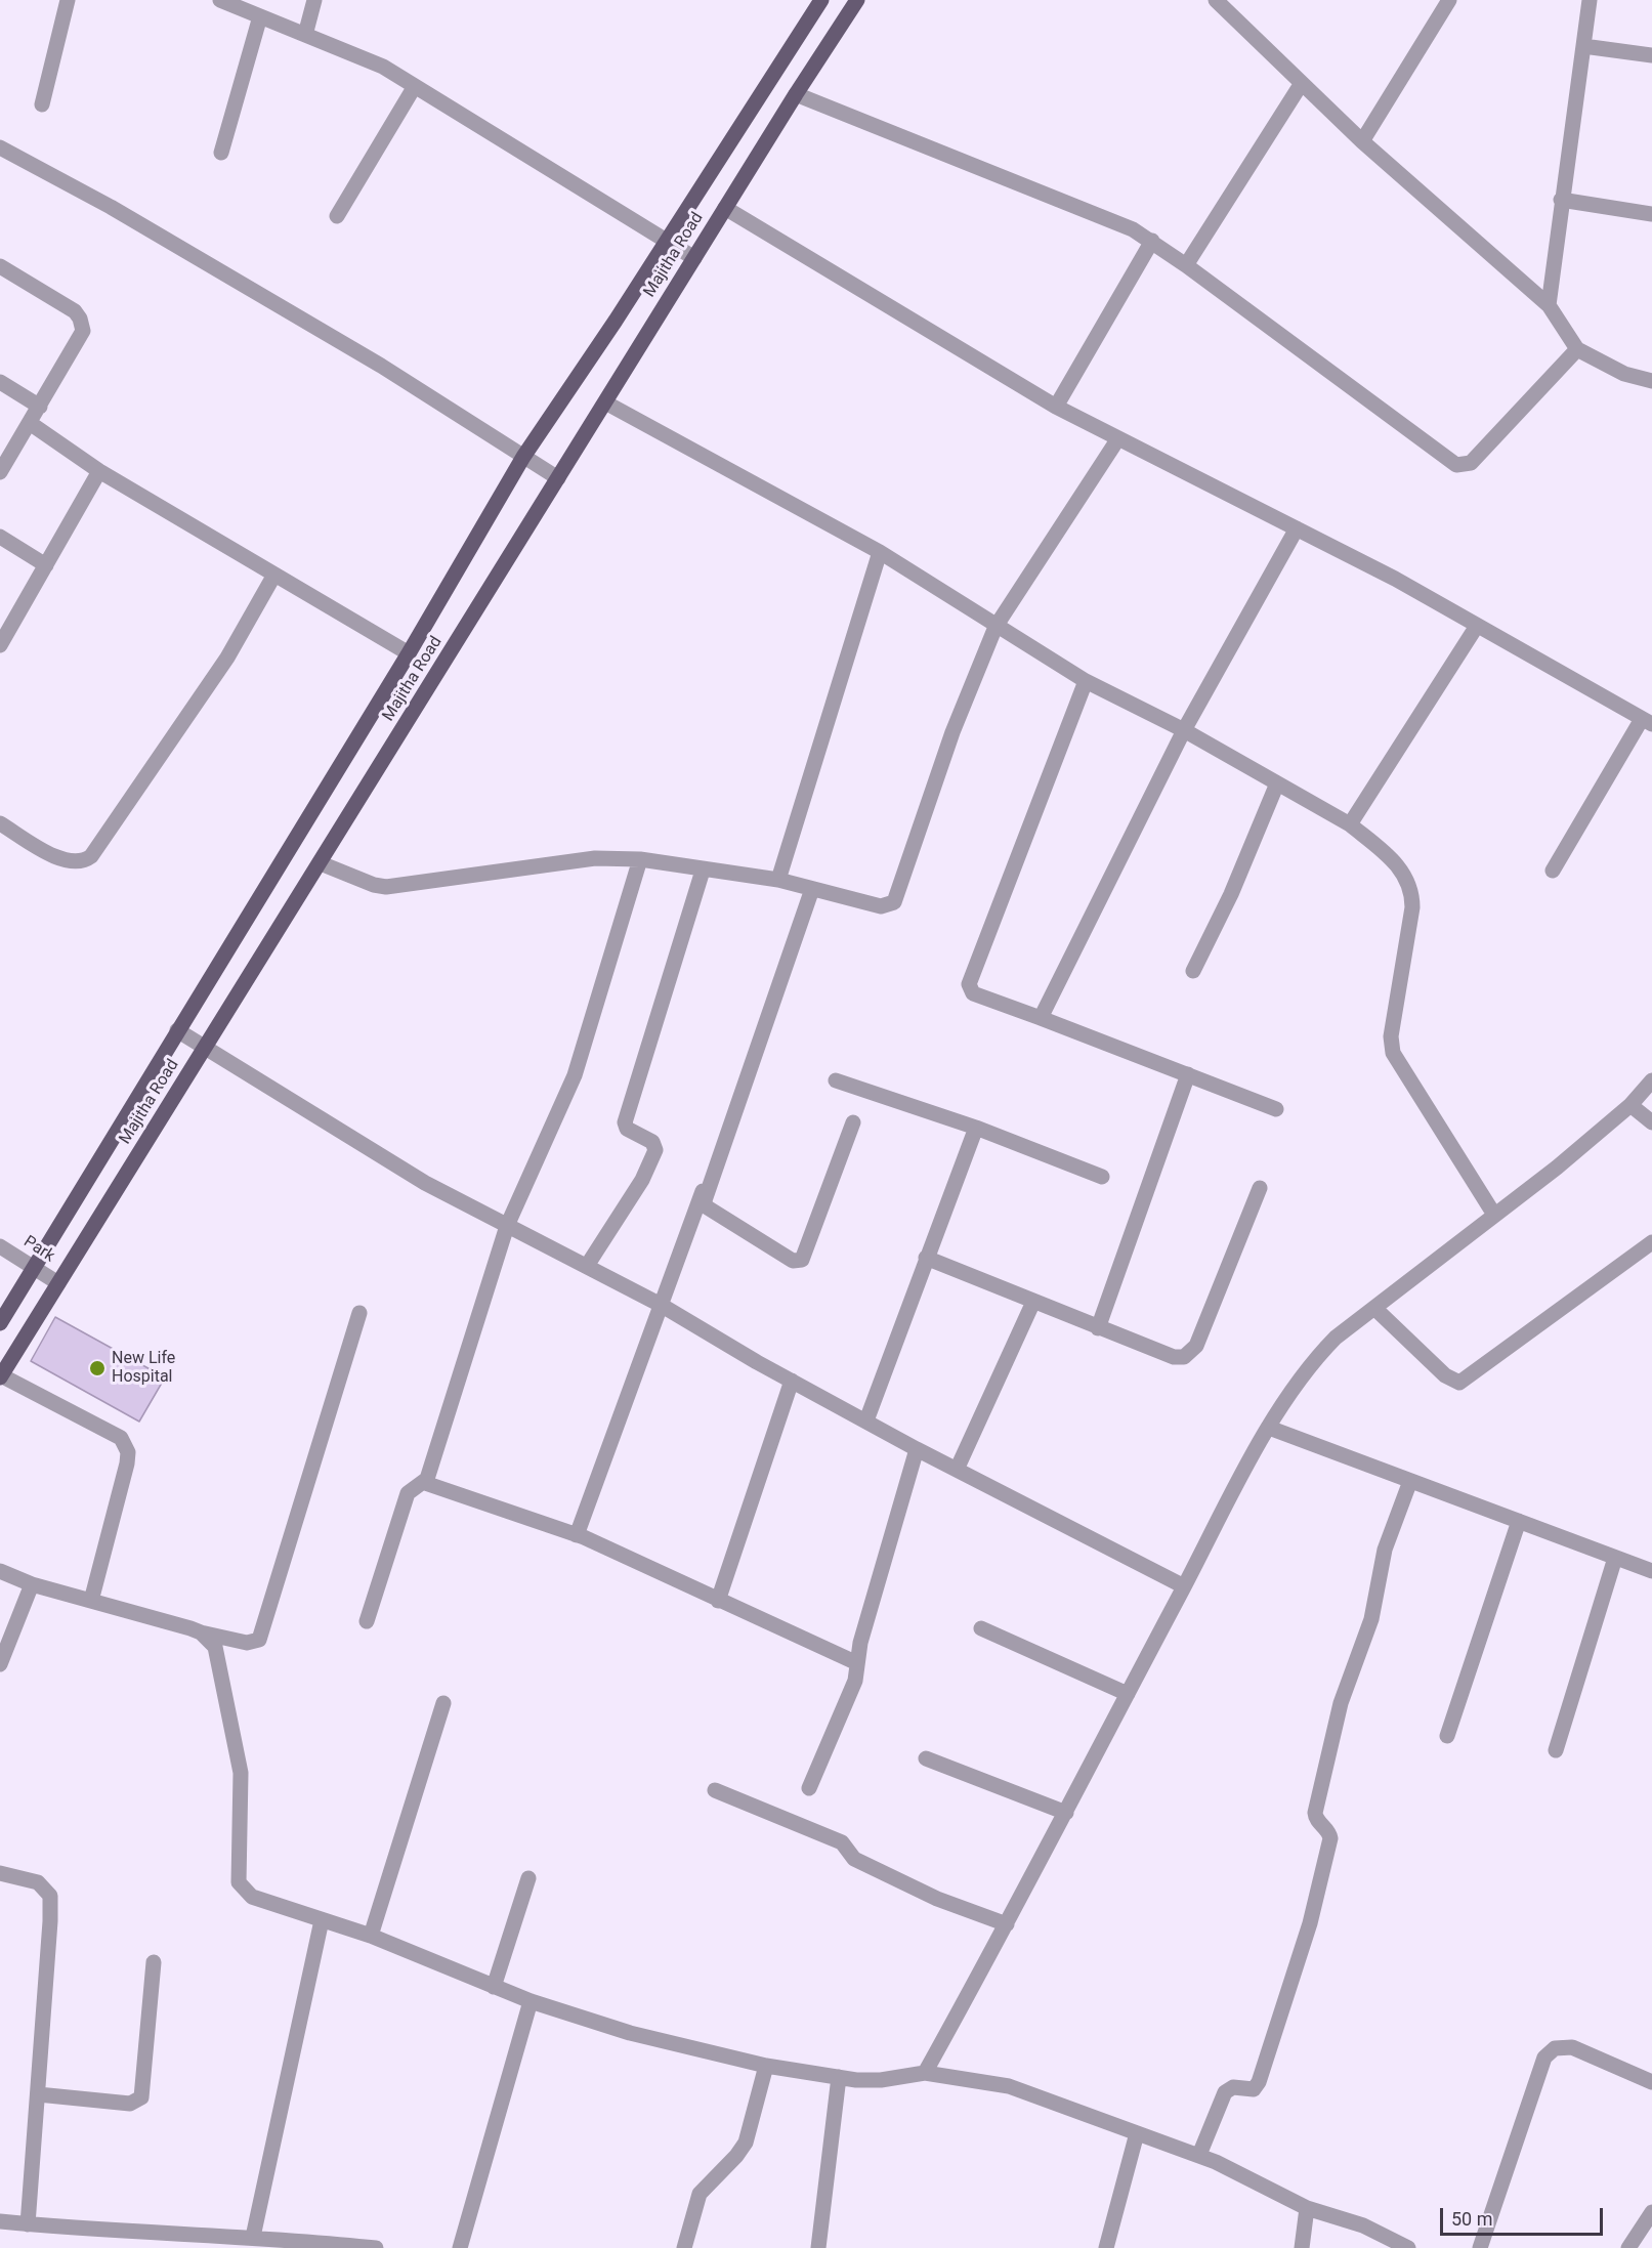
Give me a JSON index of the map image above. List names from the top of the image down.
{
  "streets": {
    "main road": ["Majitha Road"],
    "street": ["Park"]
  },
  "crossings": [
    ["Majitha Road", "Park"]
  ],
  "places": ["New Life Hospital"],
  "scale_bar": "50 m"
}
